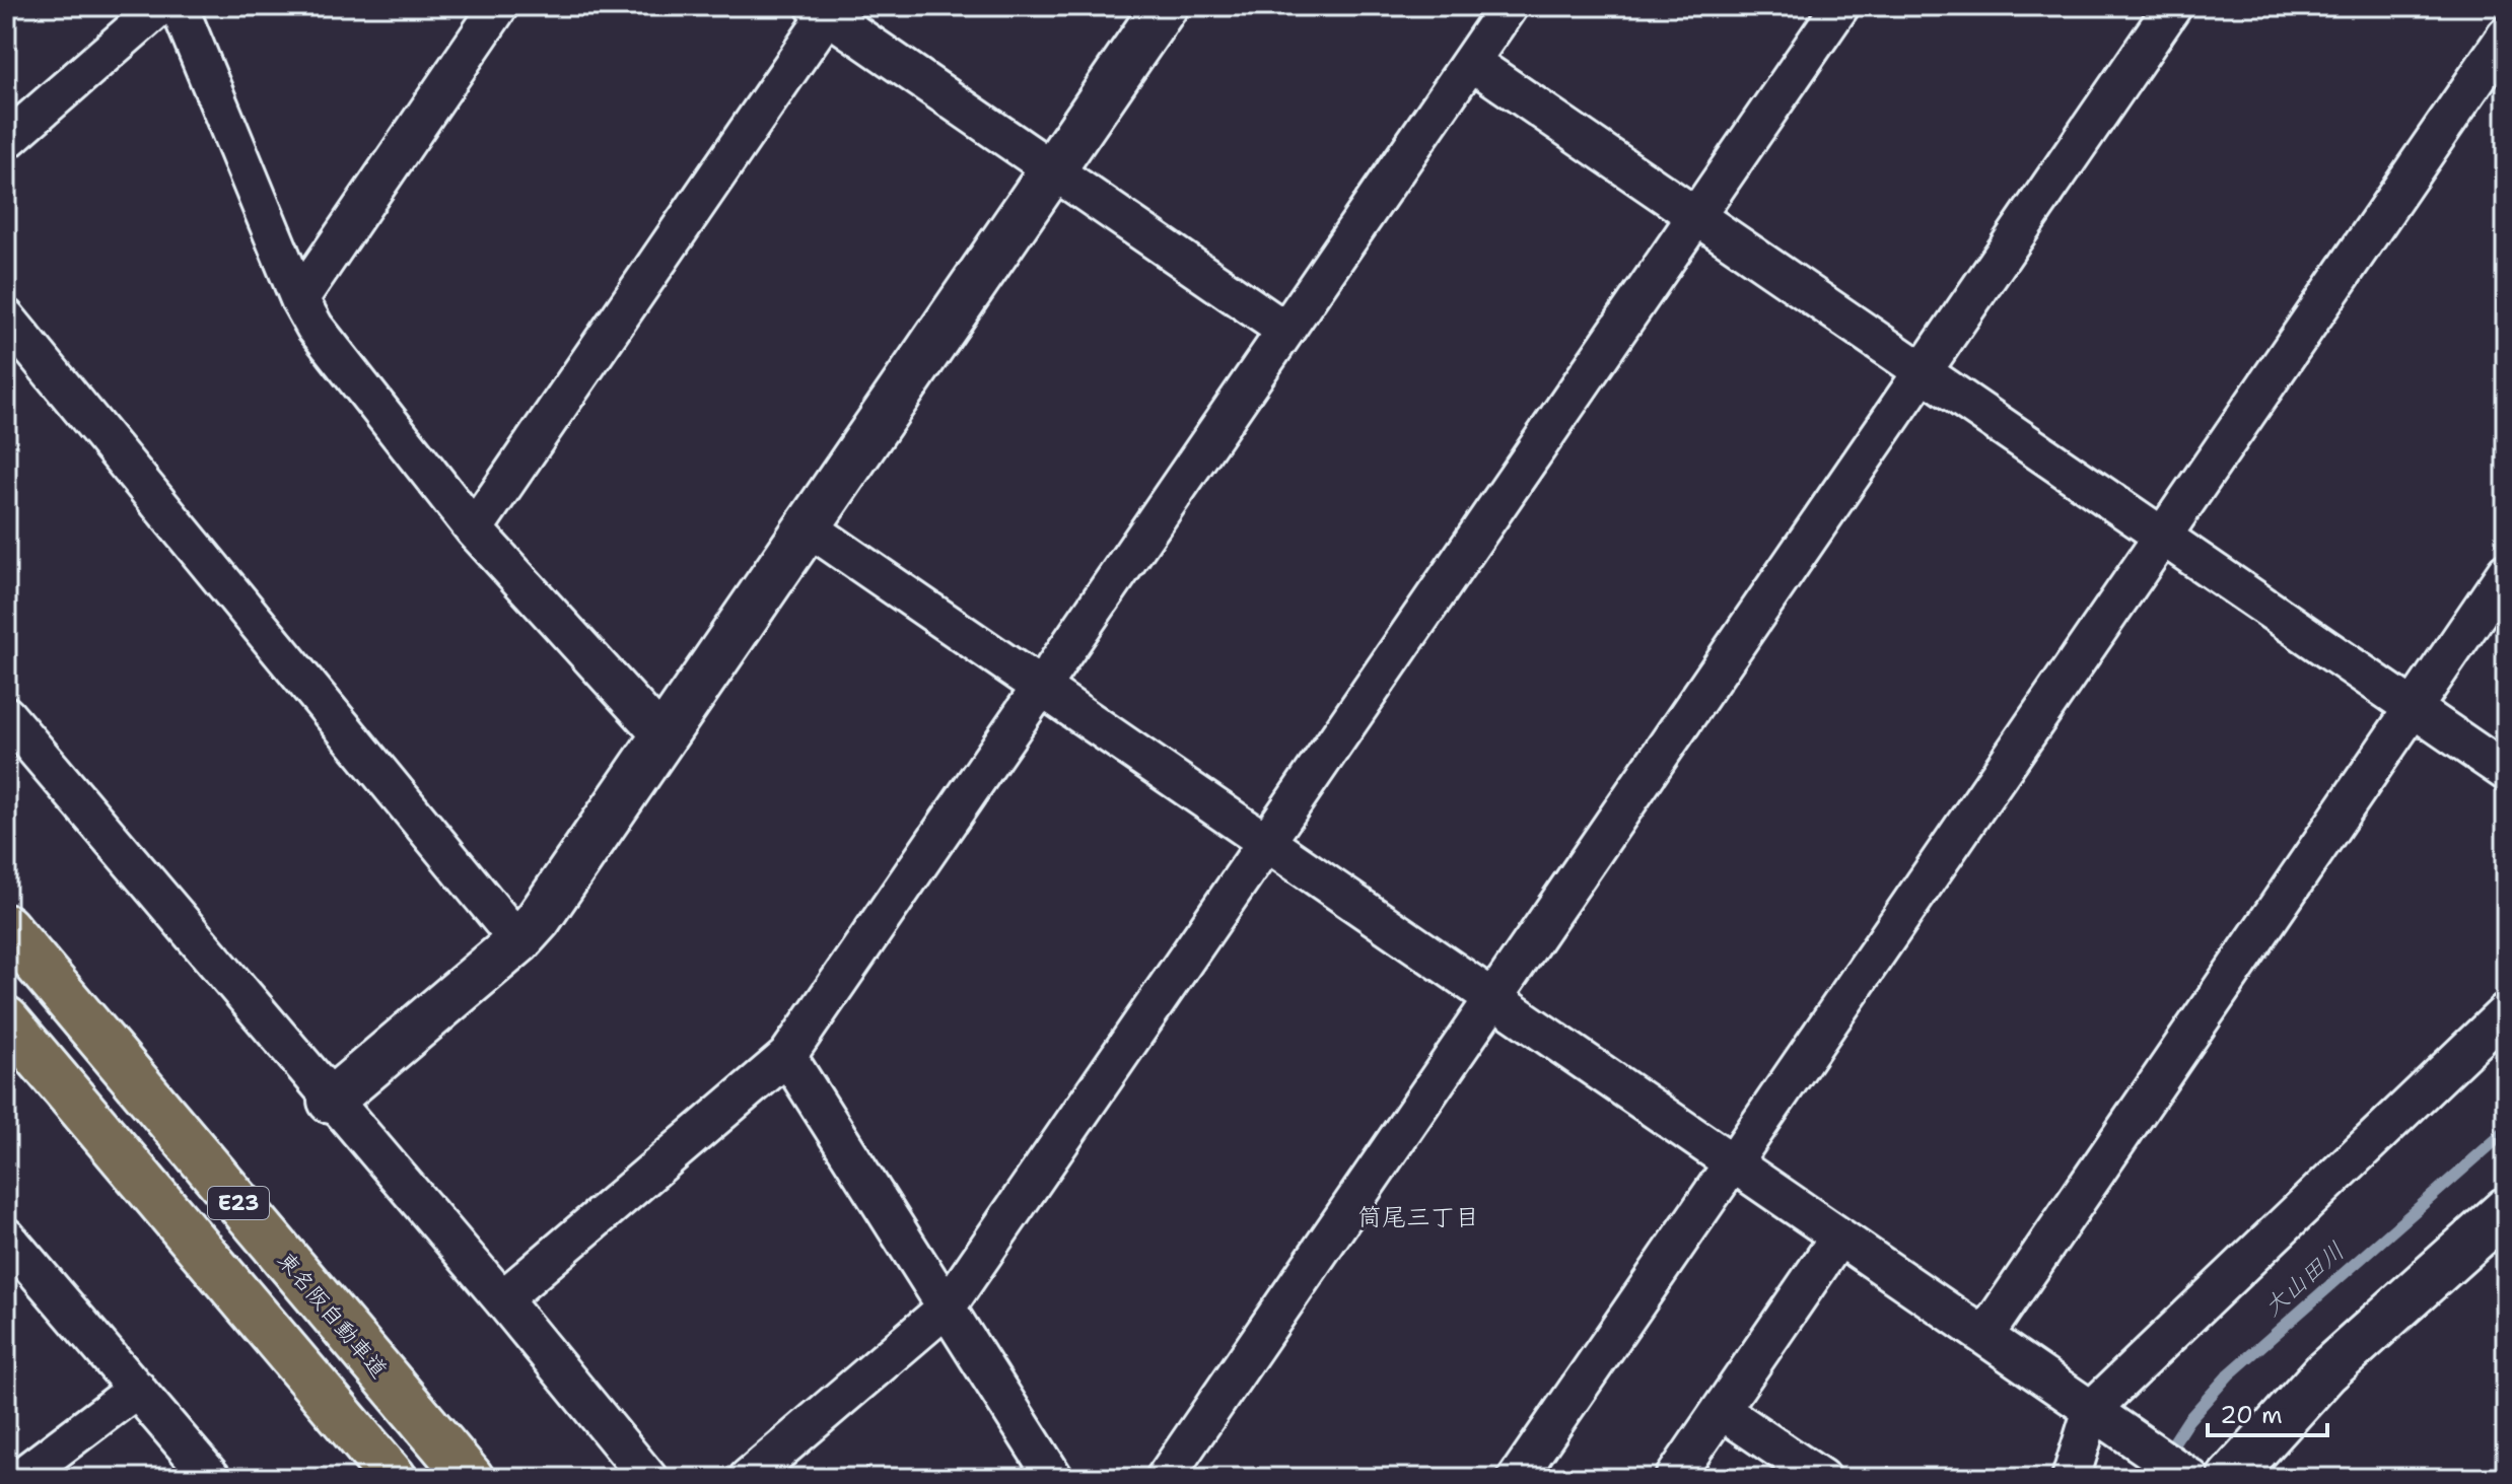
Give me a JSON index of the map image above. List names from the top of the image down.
{
  "streets": {
    "highway": ["E23", "東名阪自動車道"]
  },
  "districts": ["筒尾三丁目"],
  "water": ["大山田川"],
  "scale_bar": "20 m"
}
